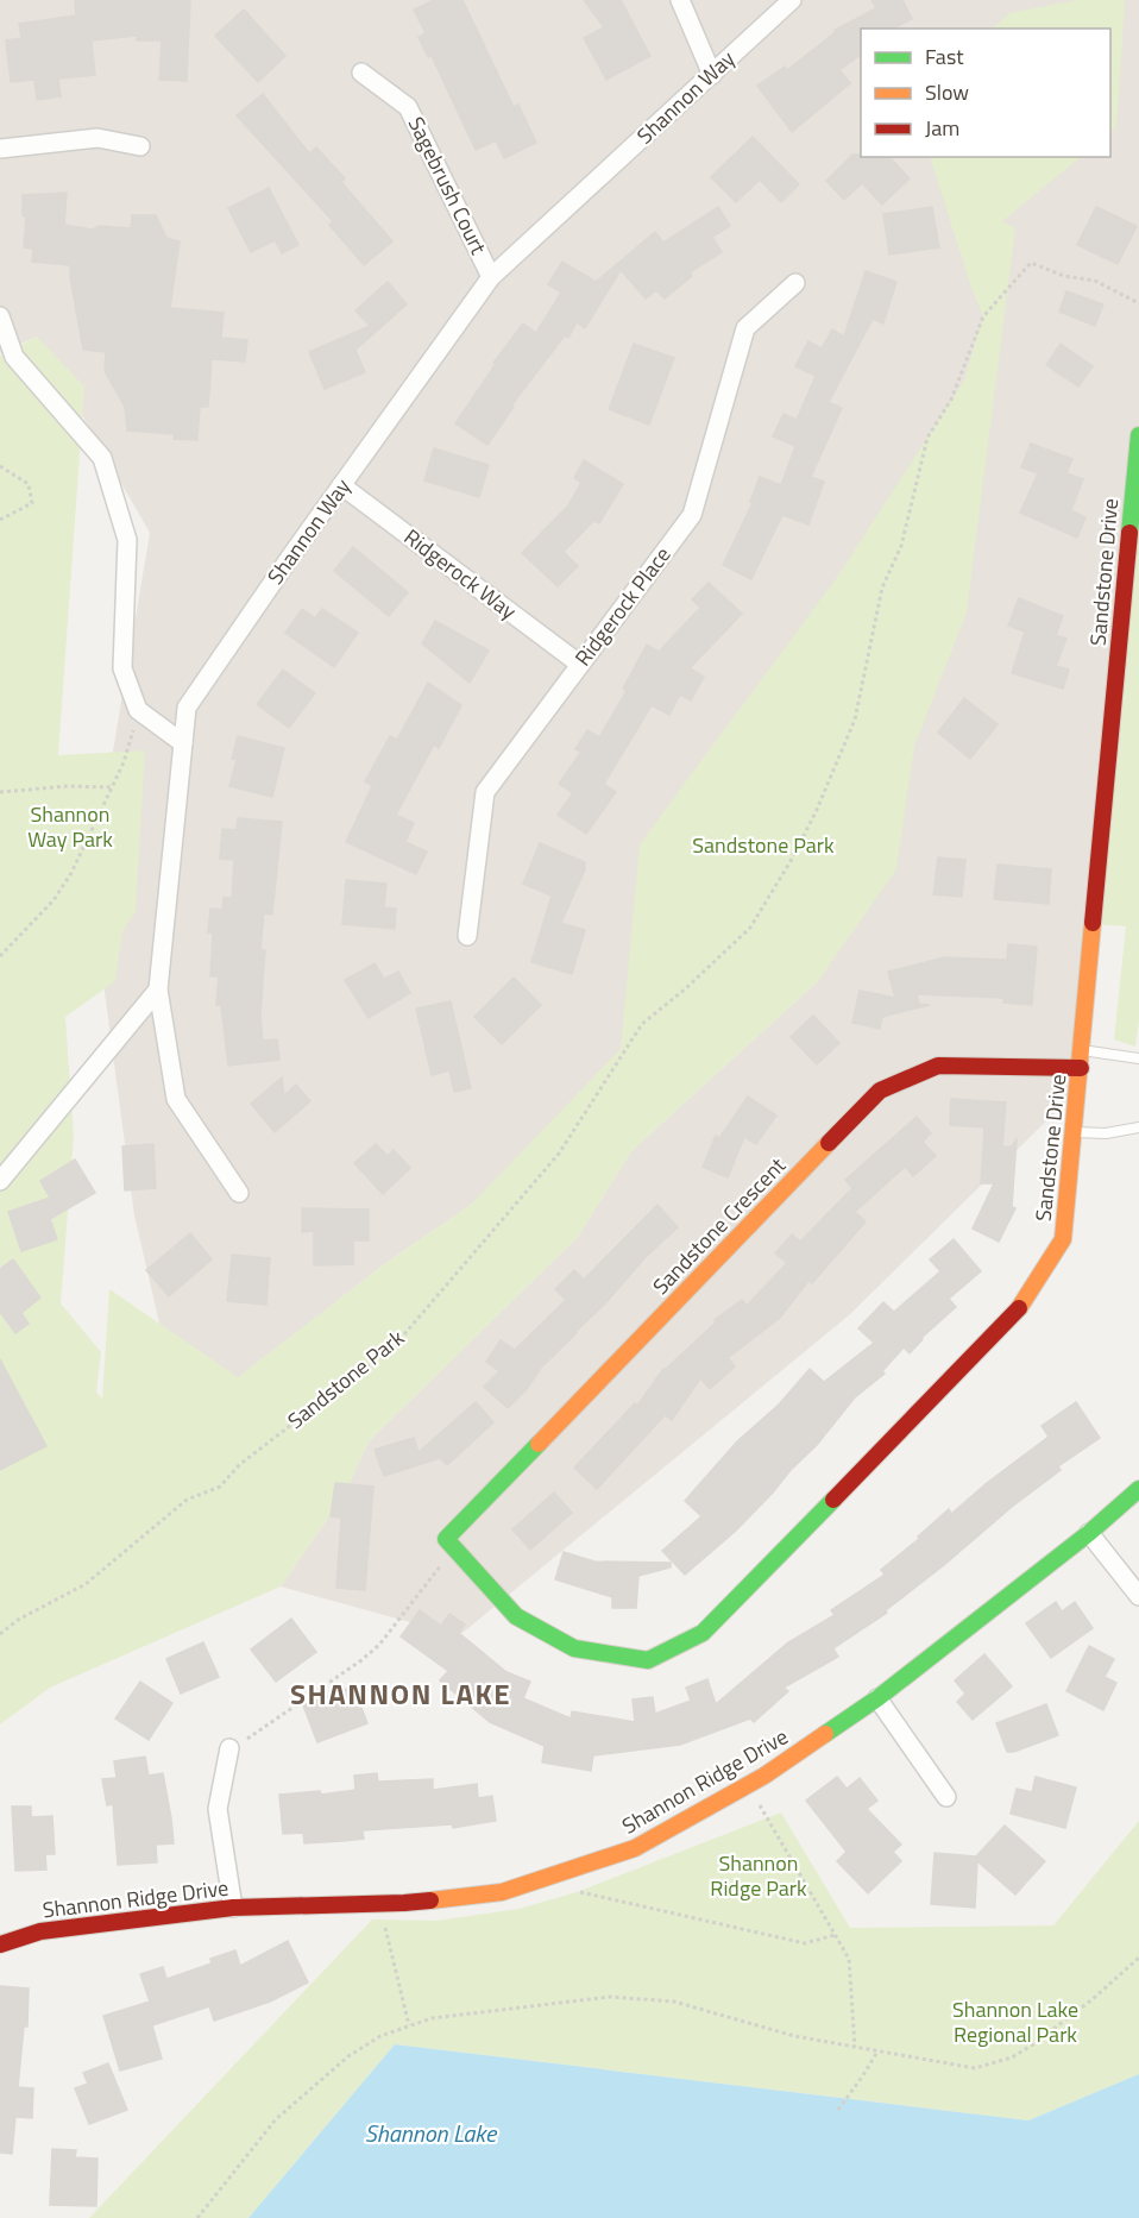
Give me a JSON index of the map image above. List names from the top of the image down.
{
  "streets": {
    "street": [
      "Shannon Way",
      "Sagebrush Court",
      "Sandstone Drive",
      "Ridgerock Way",
      "Ridgerock Place",
      "Sandstone Crescent",
      "Shannon Ridge Drive"
    ],
    "path": ["Sandstone Park"]
  },
  "crossings": [
    ["Shannon Way", "Sagebrush Court"],
    ["Shannon Way", "Ridgerock Way"],
    ["Sandstone Drive", "Sandstone Crescent"],
    ["Ridgerock Way", "Ridgerock Place"]
  ],
  "districts": ["SHANNON LAKE"],
  "water": ["Shannon Lake"],
  "parks": [
    "Shannon Way Park",
    "Sandstone Park",
    "Shannon Ridge Park",
    "Shannon Lake Regional Park"
  ],
  "legend": ["Fast", "Slow", "Jam"]
}
